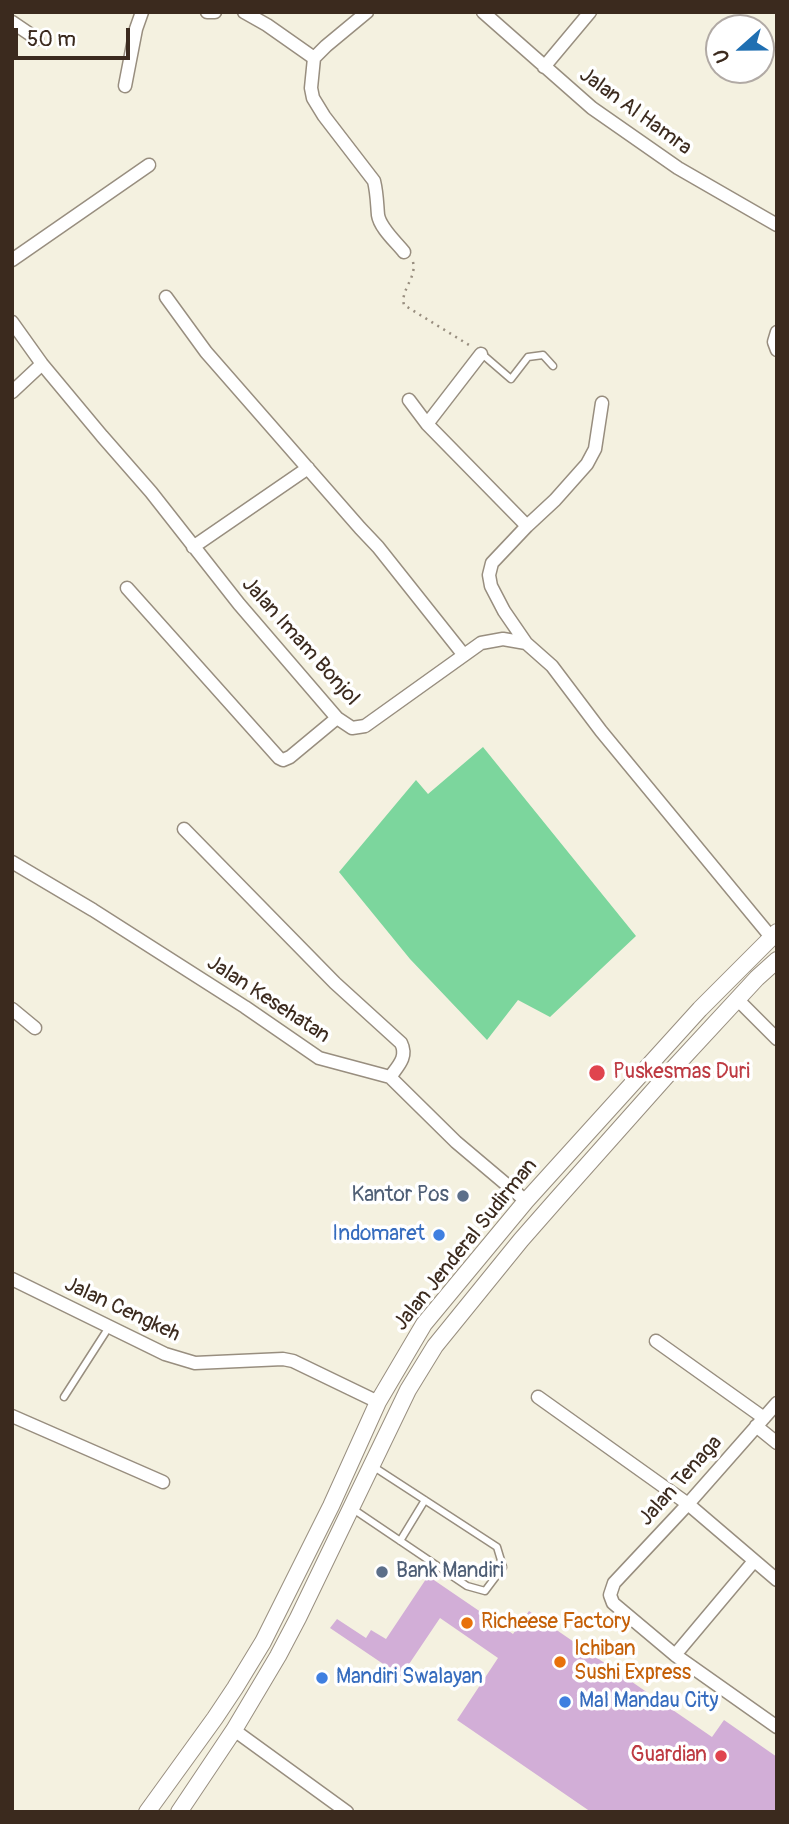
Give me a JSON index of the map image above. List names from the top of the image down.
{
  "streets": {
    "street": [
      "Jalan Al Hamra",
      "Jalan Imam Bonjol",
      "Jalan Kesehatan",
      "Jalan Jenderal Sudirman",
      "Jalan Cengkeh",
      "Jalan Tenaga"
    ]
  },
  "crossings": [
    ["Jalan Kesehatan", "Jalan Jenderal Sudirman"],
    ["Jalan Jenderal Sudirman", "Jalan Cengkeh"]
  ],
  "places": [
    "Puskesmas Duri",
    "Kantor Pos",
    "Indomaret",
    "Bank Mandiri",
    "Richeese Factory",
    "Ichiban Sushi Express",
    "Mandiri Swalayan",
    "Mal Mandau City",
    "Guardian"
  ],
  "scale_bar": "50 m",
  "north": "left"
}
